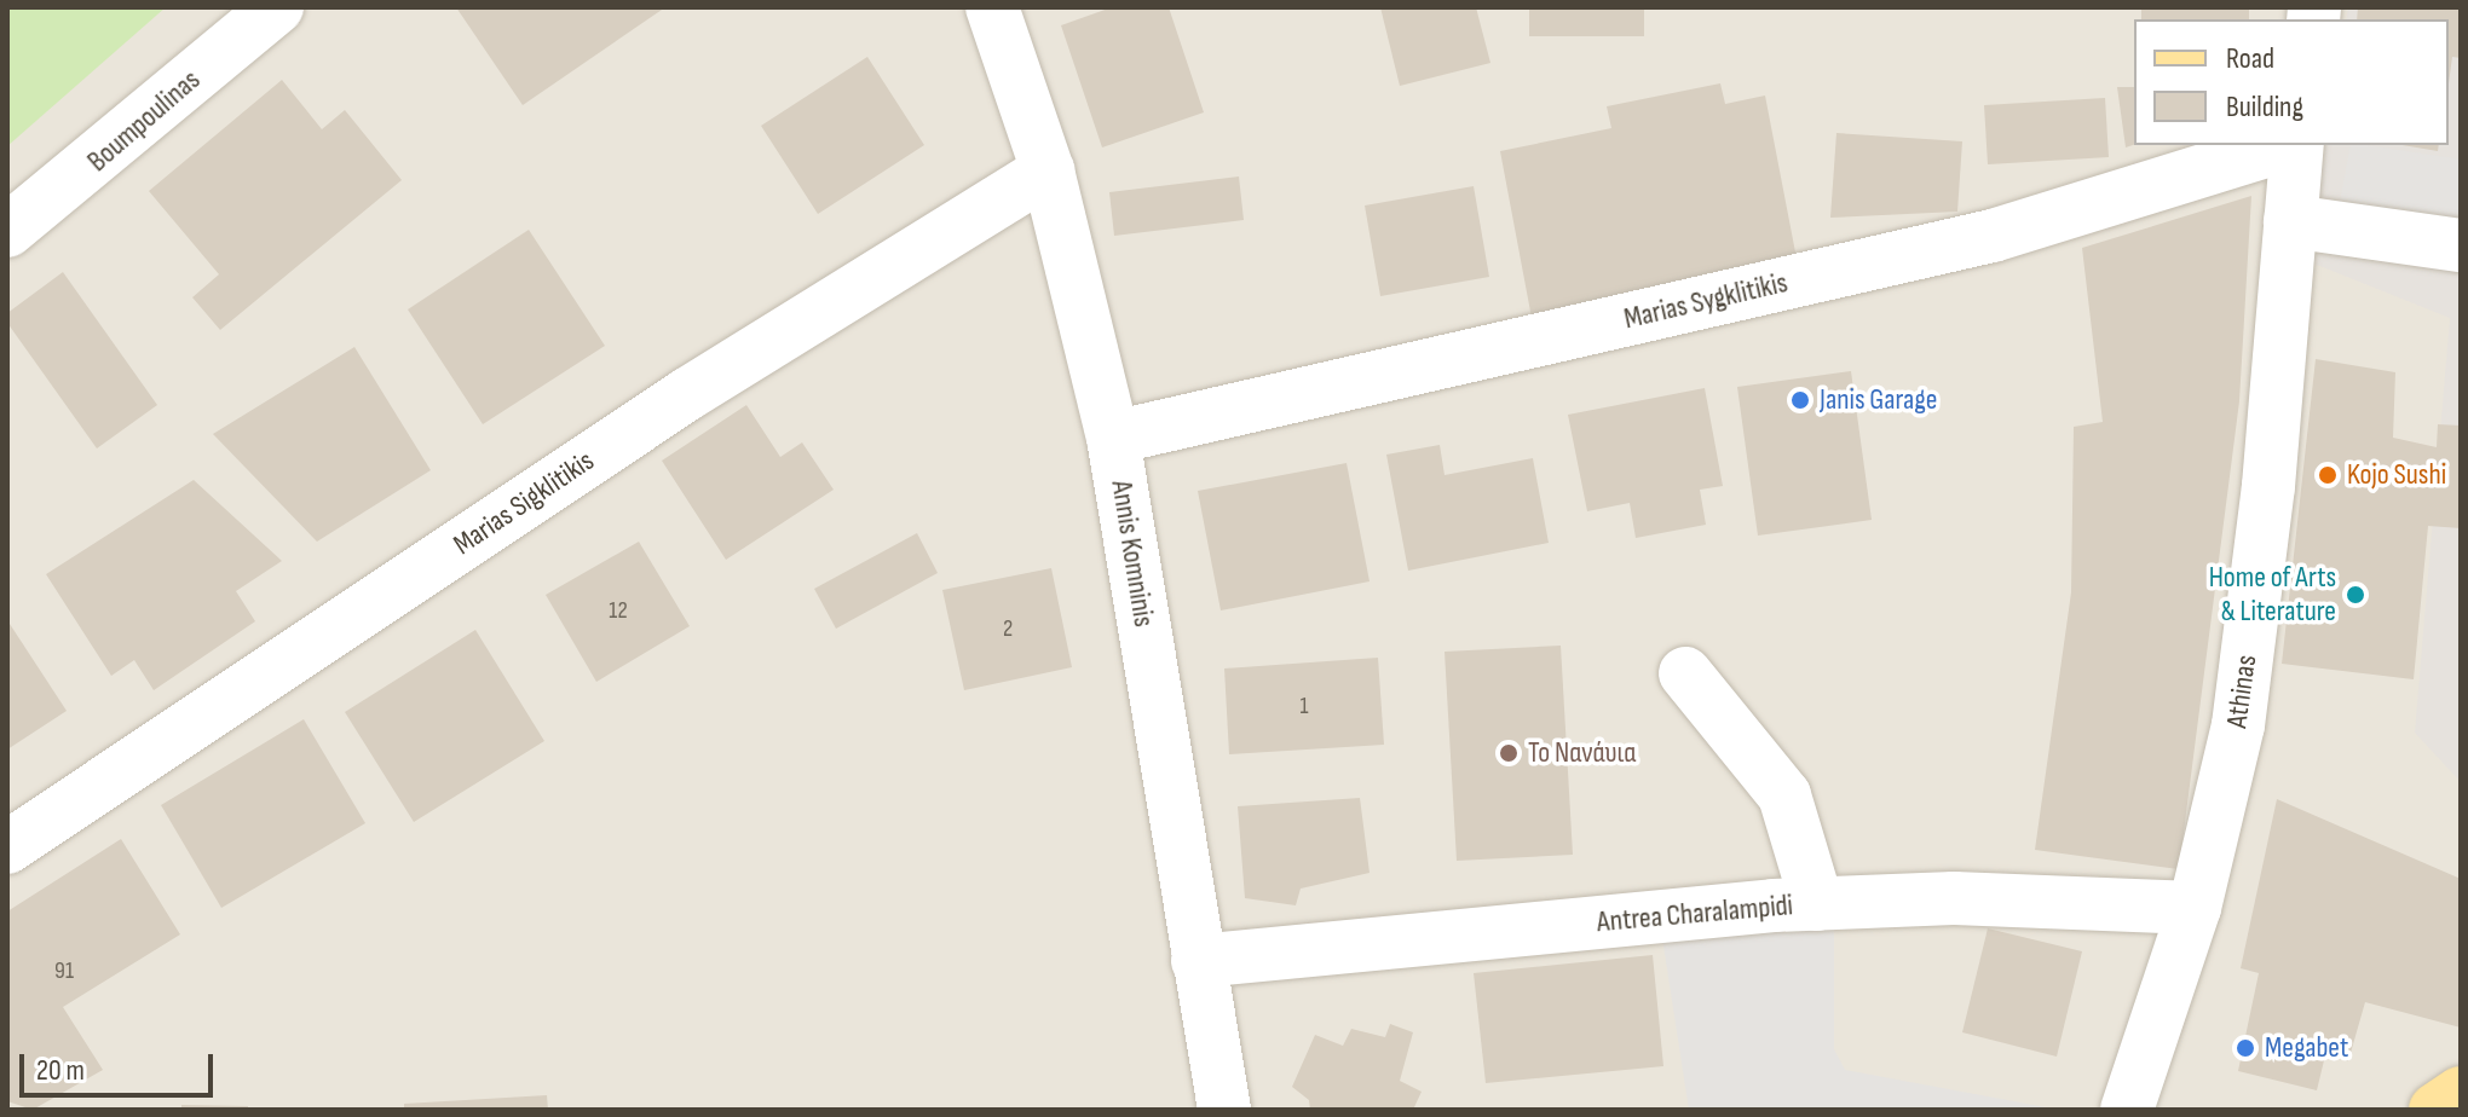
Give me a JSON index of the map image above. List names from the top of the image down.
{
  "streets": {
    "street": [
      "Boumpoulinas",
      "Marias Sygklitikis",
      "Marias Sigklitikis",
      "Annis Komninis",
      "Athinas",
      "Antrea Charalampidi"
    ]
  },
  "crossings": [
    ["Marias Sygklitikis", "Annis Komninis"],
    ["Marias Sigklitikis", "Annis Komninis"],
    ["Annis Komninis", "Antrea Charalampidi"],
    ["Athinas", "Antrea Charalampidi"]
  ],
  "places": [
    "Janis Garage",
    "Kojo Sushi",
    "Home of Arts & Literature",
    "Το Νανάυια",
    "Megabet"
  ],
  "house_numbers": [
    "12",
    "2",
    "1",
    "91"
  ],
  "legend": ["Road", "Building"],
  "scale_bar": "20 m"
}
